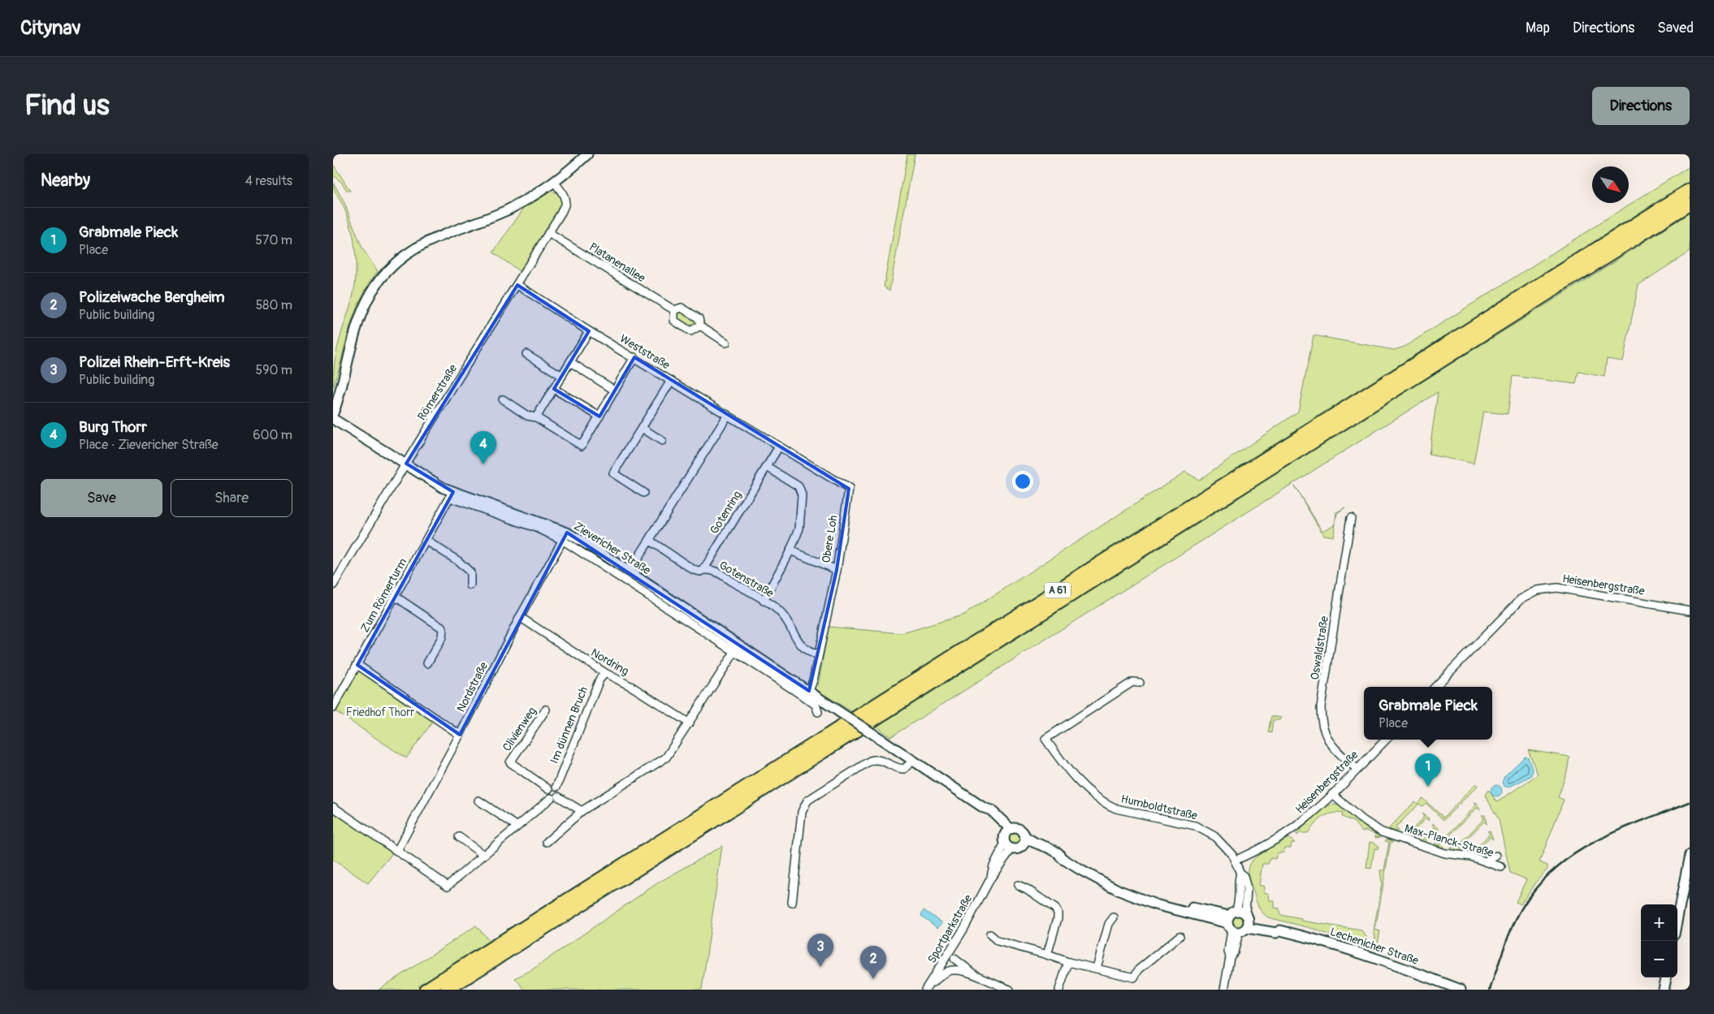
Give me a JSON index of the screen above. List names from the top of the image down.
{
  "streets": {
    "highway": ["A 61"],
    "street": [
      "Platanenallee",
      "Weststraße",
      "Römerstraße",
      "Gotenring",
      "Obere Loh",
      "Zievericher Straße",
      "Gotenstraße",
      "Heisenbergstraße",
      "Zum Römerturm",
      "Oswaldstraße",
      "Nordring",
      "Nordstraße",
      "Im dünnen Bruch",
      "Clivienweg",
      "Humboldtstraße",
      "Max-Planck-Straße",
      "Sportparkstraße",
      "Lechenicher Straße"
    ]
  },
  "crossings": [
    ["Platanenallee", "Römerstraße"],
    ["Weststraße", "Römerstraße"],
    ["Weststraße", "Obere Loh"],
    ["Römerstraße", "Zievericher Straße"],
    ["Gotenring", "Obere Loh"],
    ["Gotenring", "Gotenstraße"],
    ["Obere Loh", "Zievericher Straße"],
    ["Obere Loh", "Gotenstraße"],
    ["Zievericher Straße", "Zum Römerturm"],
    ["Zievericher Straße", "Nordstraße"],
    ["Zievericher Straße", "Sportparkstraße"],
    ["Heisenbergstraße", "Oswaldstraße"],
    ["Heisenbergstraße", "Humboldtstraße"],
    ["Heisenbergstraße", "Max-Planck-Straße"],
    ["Nordring", "Nordstraße"],
    ["Nordring", "Im dünnen Bruch"],
    ["Im dünnen Bruch", "Clivienweg"],
    ["Humboldtstraße", "Lechenicher Straße"]
  ],
  "parks": ["Friedhof Thorr"],
  "north": "bottom right",
  "page": {
    "header": "Citynav",
    "nav": ["Map", "Directions", "Saved"],
    "buttons": [
      "Directions",
      ["Save", "Share"]
    ],
    "title": "Find us",
    "heading": ["Nearby", "4 results"],
    "list": [
      {
        "mark": "1",
        "name": "Grabmale Pieck",
        "note": "Place",
        "value": "570 m"
      },
      {
        "mark": "2",
        "name": "Polizeiwache Bergheim",
        "note": "Public building",
        "value": "580 m"
      },
      {
        "mark": "3",
        "name": "Polizei Rhein-Erft-Kreis",
        "note": "Public building",
        "value": "590 m"
      },
      {
        "mark": "4",
        "name": "Burg Thorr",
        "note": "Place · Zievericher Straße",
        "value": "600 m"
      }
    ],
    "pins": [
      "4",
      "1",
      "3",
      "2"
    ],
    "popup": ["Grabmale Pieck", "Place"],
    "map_buttons": ["+", "−"]
  }
}
